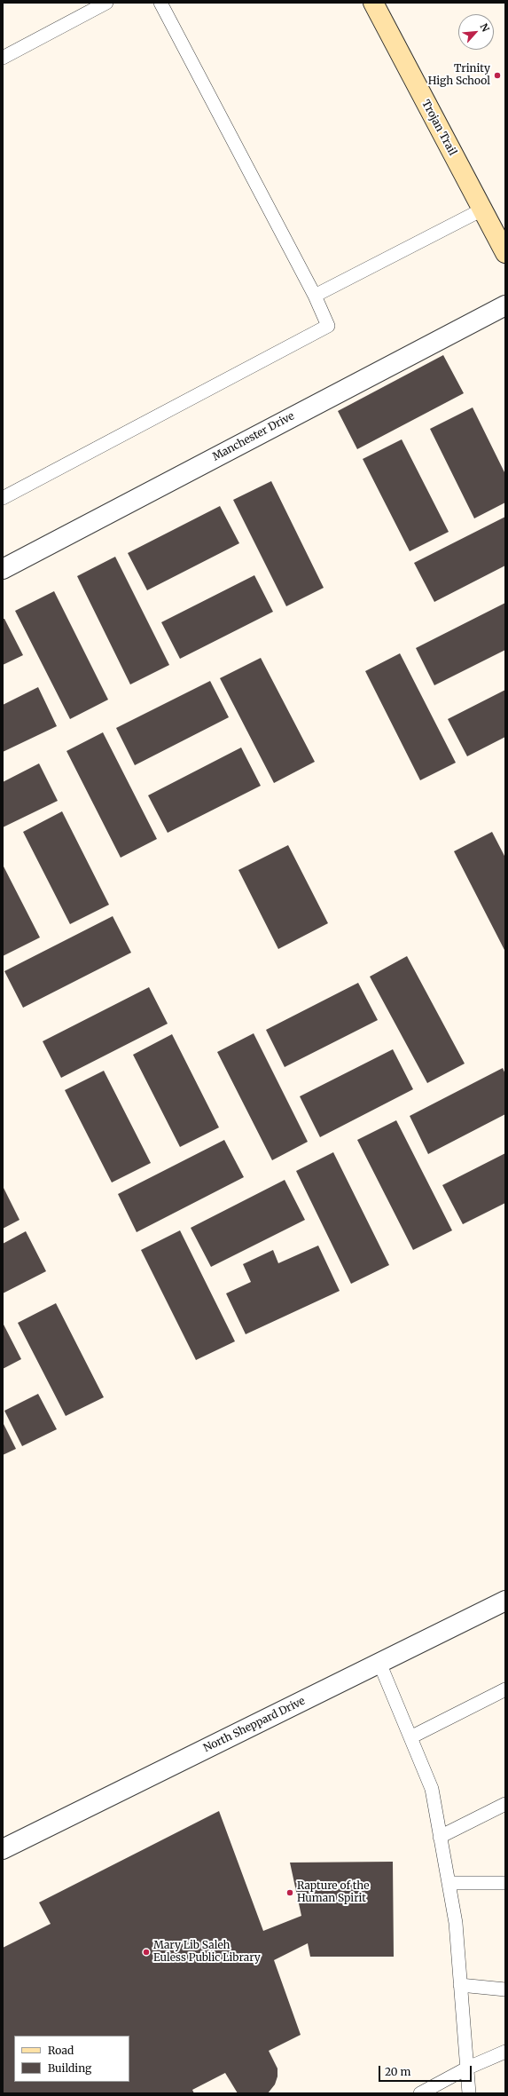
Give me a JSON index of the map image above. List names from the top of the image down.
{
  "streets": {
    "street": ["Trojan Trail", "Manchester Drive", "North Sheppard Drive"]
  },
  "places": ["Trinity High School", "Rapture of the Human Spirit", "Mary Lib Saleh Euless Public Library"],
  "legend": ["Road", "Building"],
  "scale_bar": "20 m",
  "north": "top right"
}
